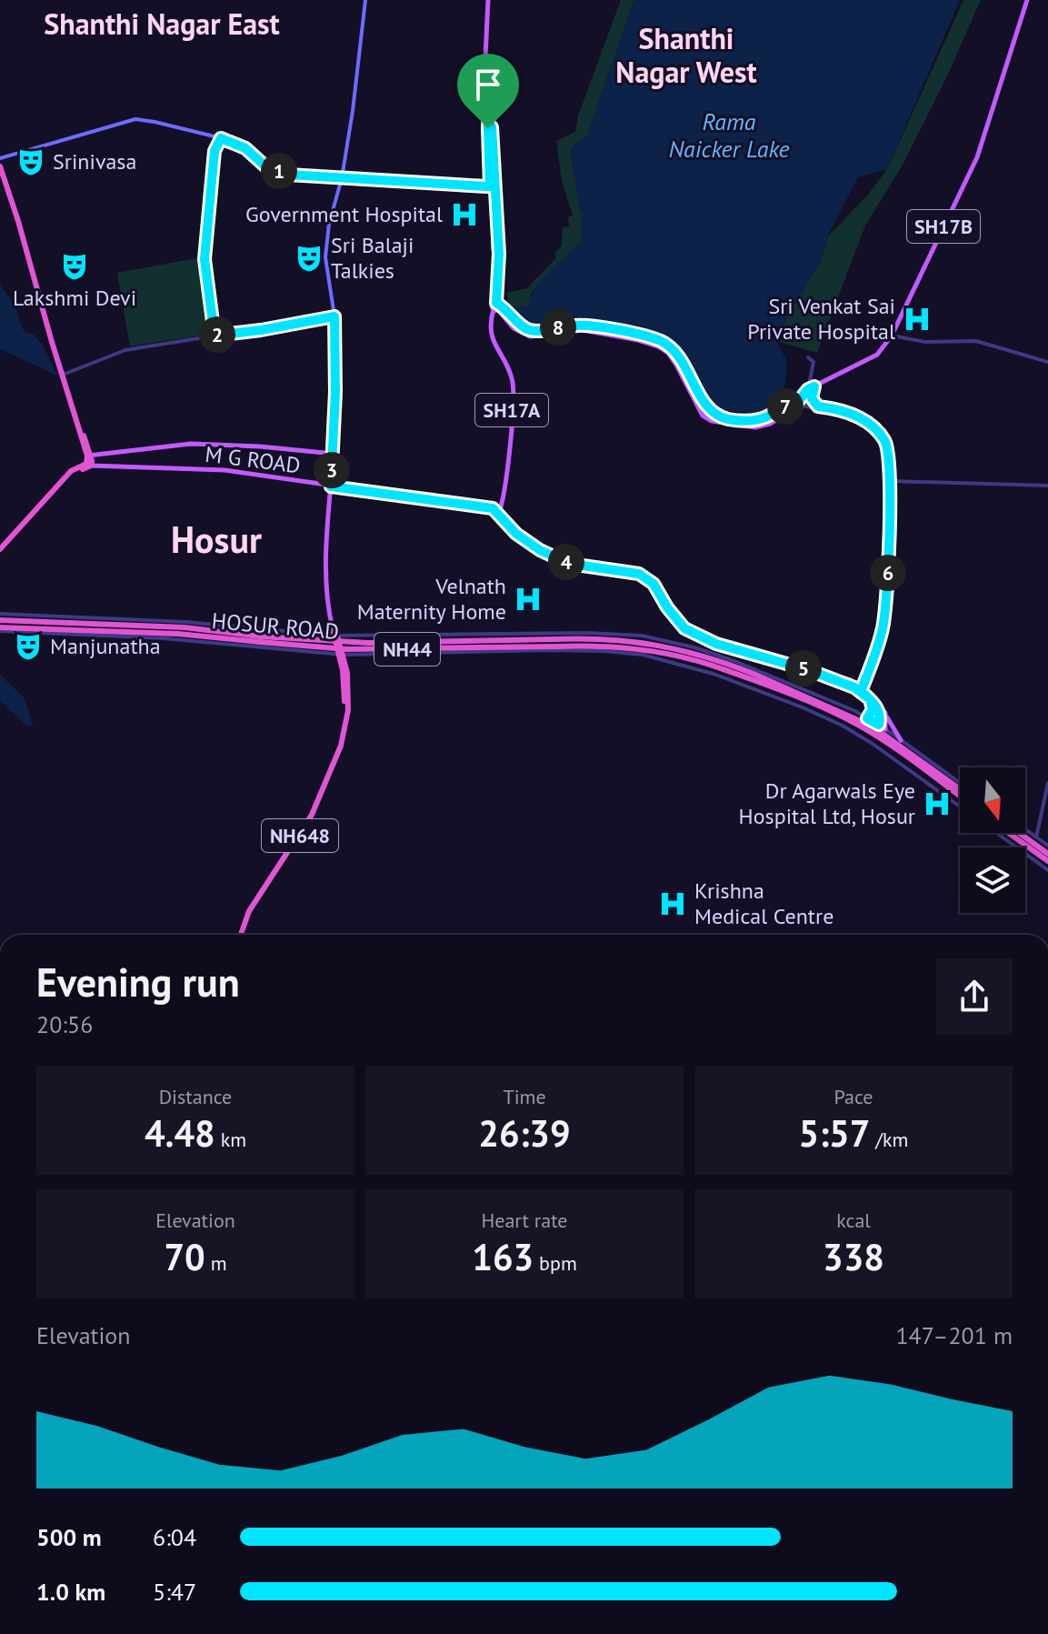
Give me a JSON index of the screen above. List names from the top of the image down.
{
  "streets": {
    "highway": ["HOSUR ROAD", "NH44", "NH648"],
    "main road": ["SH17B", "SH17A", "M G ROAD"]
  },
  "crossings": [
    ["SH17B", "SH17A"],
    ["SH17A", "M G ROAD"],
    ["HOSUR ROAD", "NH44"]
  ],
  "districts": ["Shanthi Nagar East", "Shanthi Nagar West", "Hosur"],
  "water": ["Rama Naicker Lake"],
  "places": {
    "theatre": [
      "Srinivasa",
      "Sri Balaji Talkies",
      "Lakshmi Devi",
      "Manjunatha"
    ],
    "hospital": [
      "Government Hospital",
      "Sri Venkat Sai Private Hospital",
      "Velnath Maternity Home",
      "Dr Agarwals Eye Hospital Ltd, Hosur",
      "Krishna Medical Centre"
    ]
  },
  "north": "bottom",
  "page": {
    "pins": [
      "1",
      "8",
      "2",
      "7",
      "3",
      "4",
      "6",
      "5"
    ],
    "heading": ["Evening run", "20:56"],
    "stats": [
      ["Distance", "4.48 km"],
      ["Time", "26:39"],
      ["Pace", "5:57 /km"],
      ["Elevation", "70 m"],
      ["Heart rate", "163 bpm"],
      ["kcal", "338"]
    ],
    "chart": ["Elevation", "147–201 m"],
    "list": [
      {
        "name": "500 m",
        "note": "6:04"
      },
      {
        "name": "1.0 km",
        "note": "5:47"
      }
    ]
  }
}
